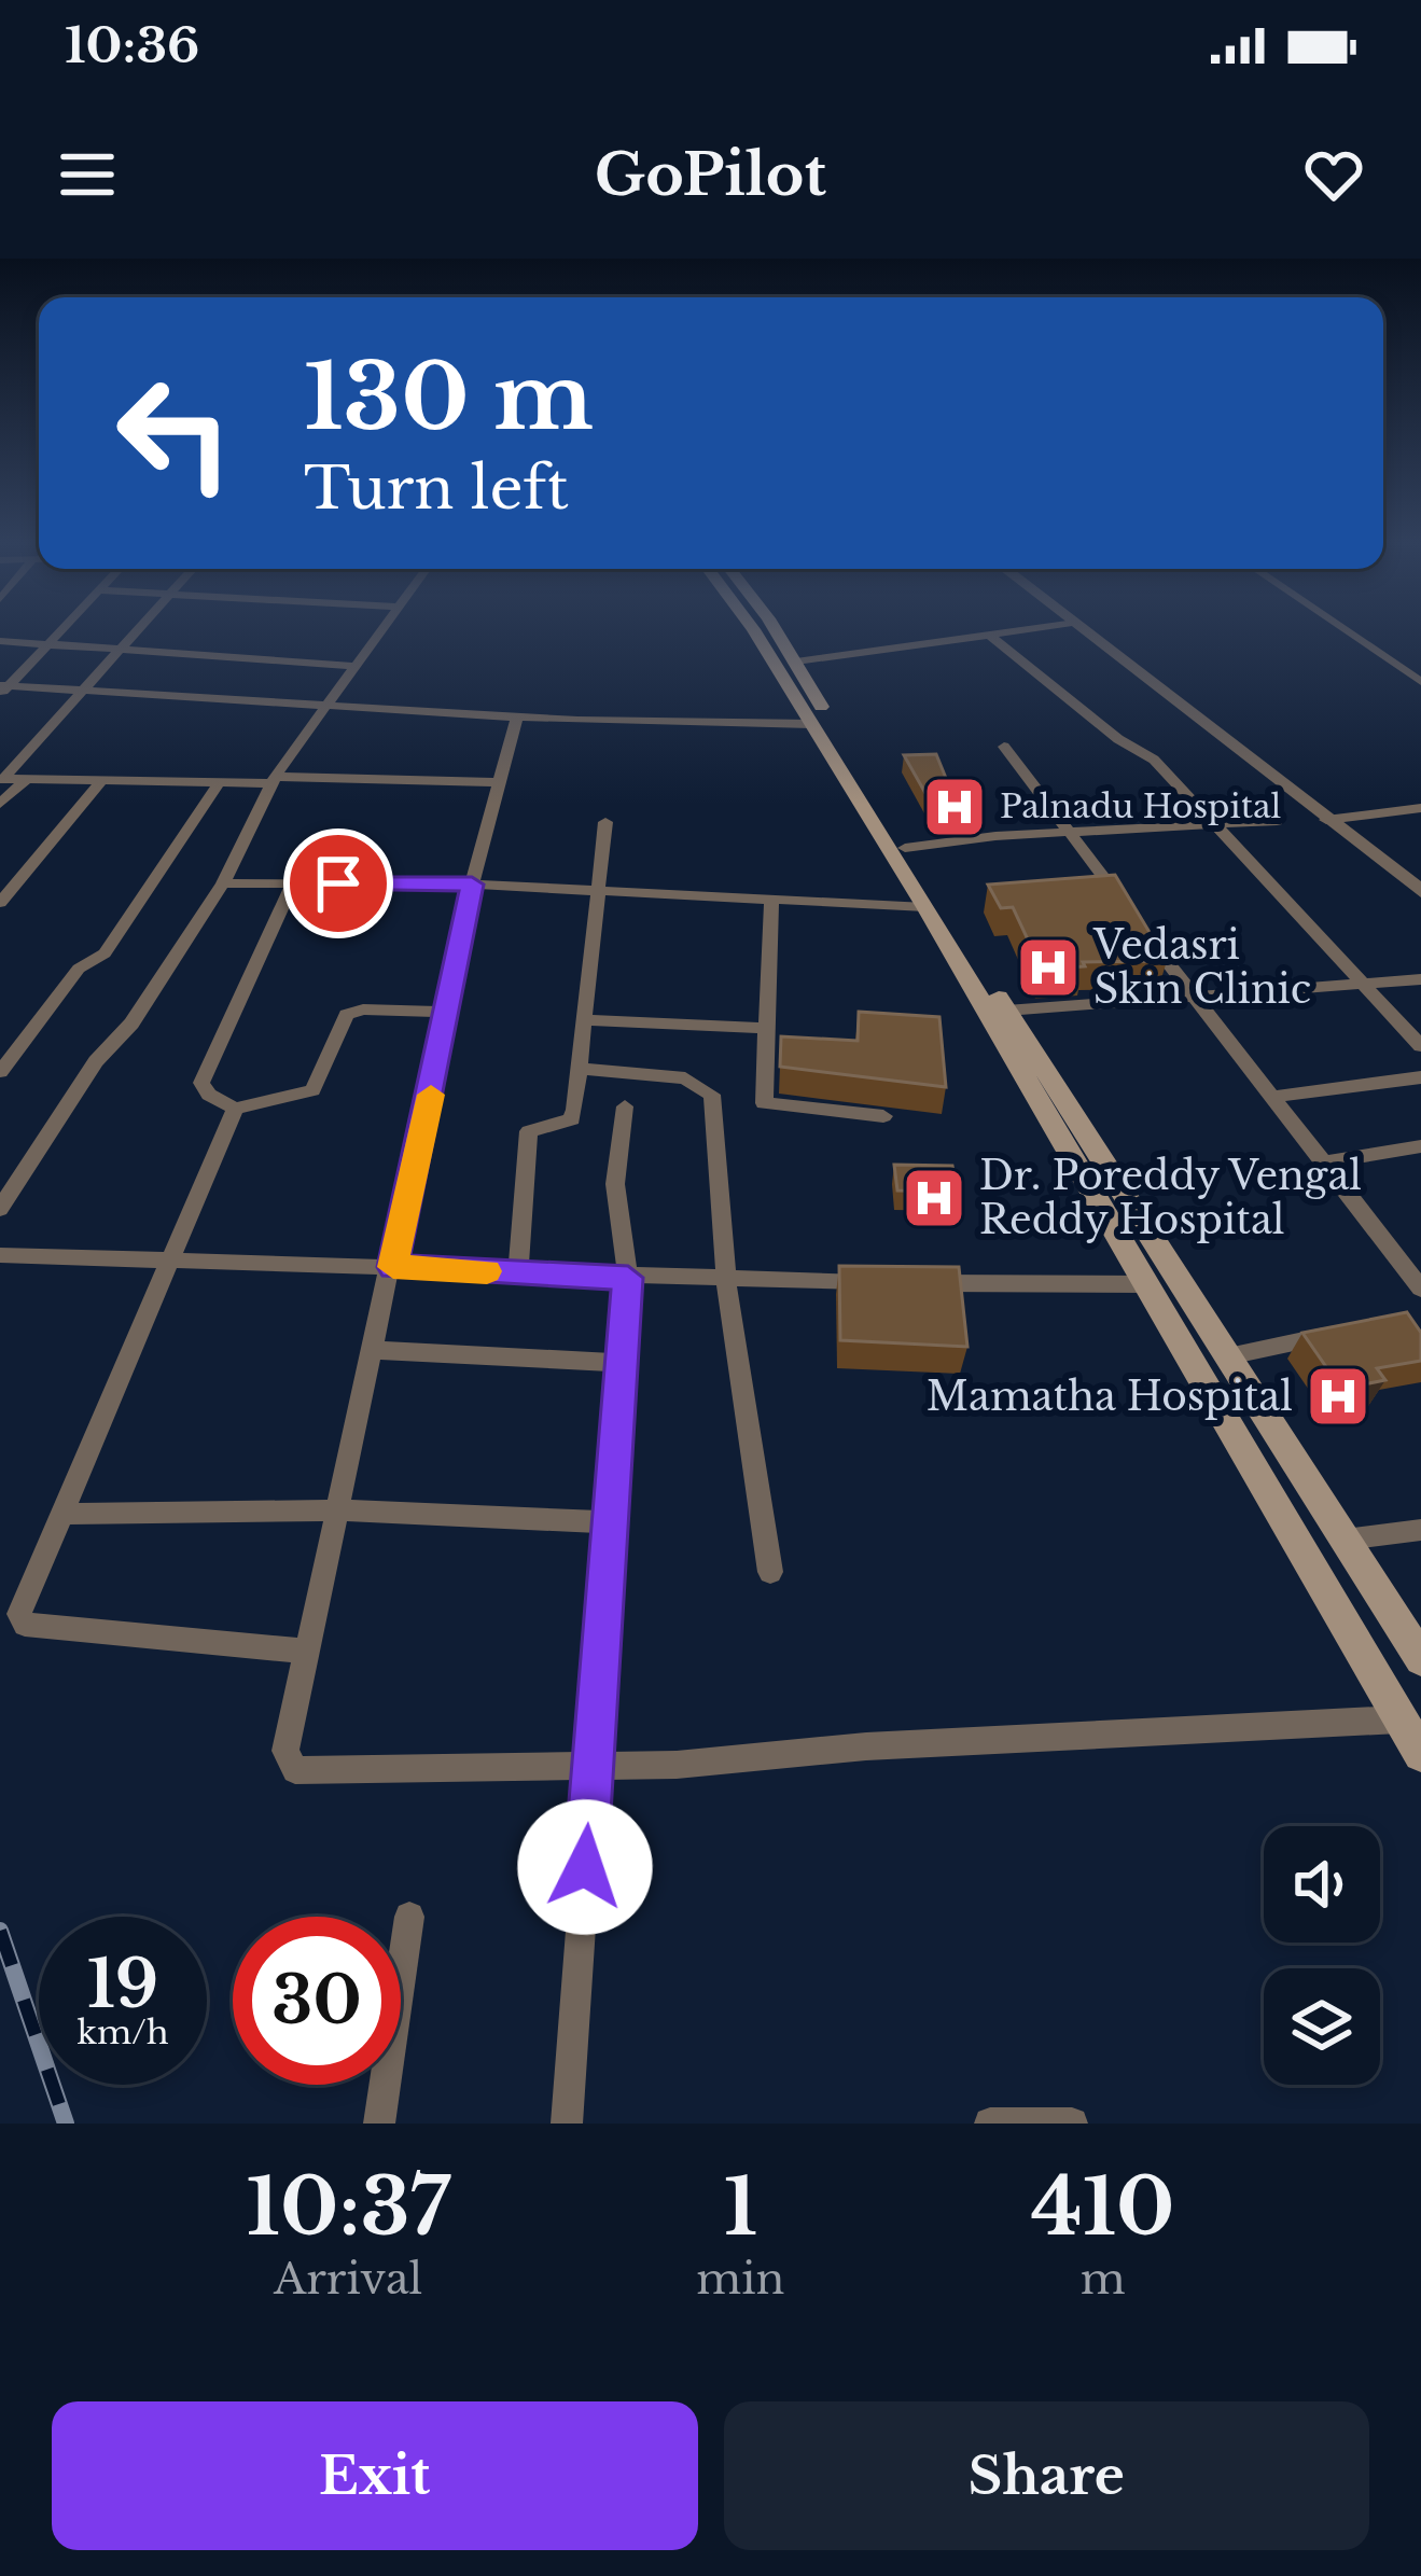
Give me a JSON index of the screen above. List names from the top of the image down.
{
  "places": {
    "hospital": [
      "Palnadu Hospital",
      "Vedasri Skin Clinic",
      "Dr. Poreddy Vengal Reddy Hospital",
      "Mamatha Hospital"
    ]
  },
  "page": {
    "status": "10:36",
    "header": "GoPilot",
    "turn": ["130 m", "Turn left"],
    "speed": "19 km/h",
    "limit": "30",
    "eta": [
      "10:37",
      "Arrival",
      "1",
      "min",
      "410",
      "m"
    ],
    "buttons": ["Exit", "Share"]
  }
}
